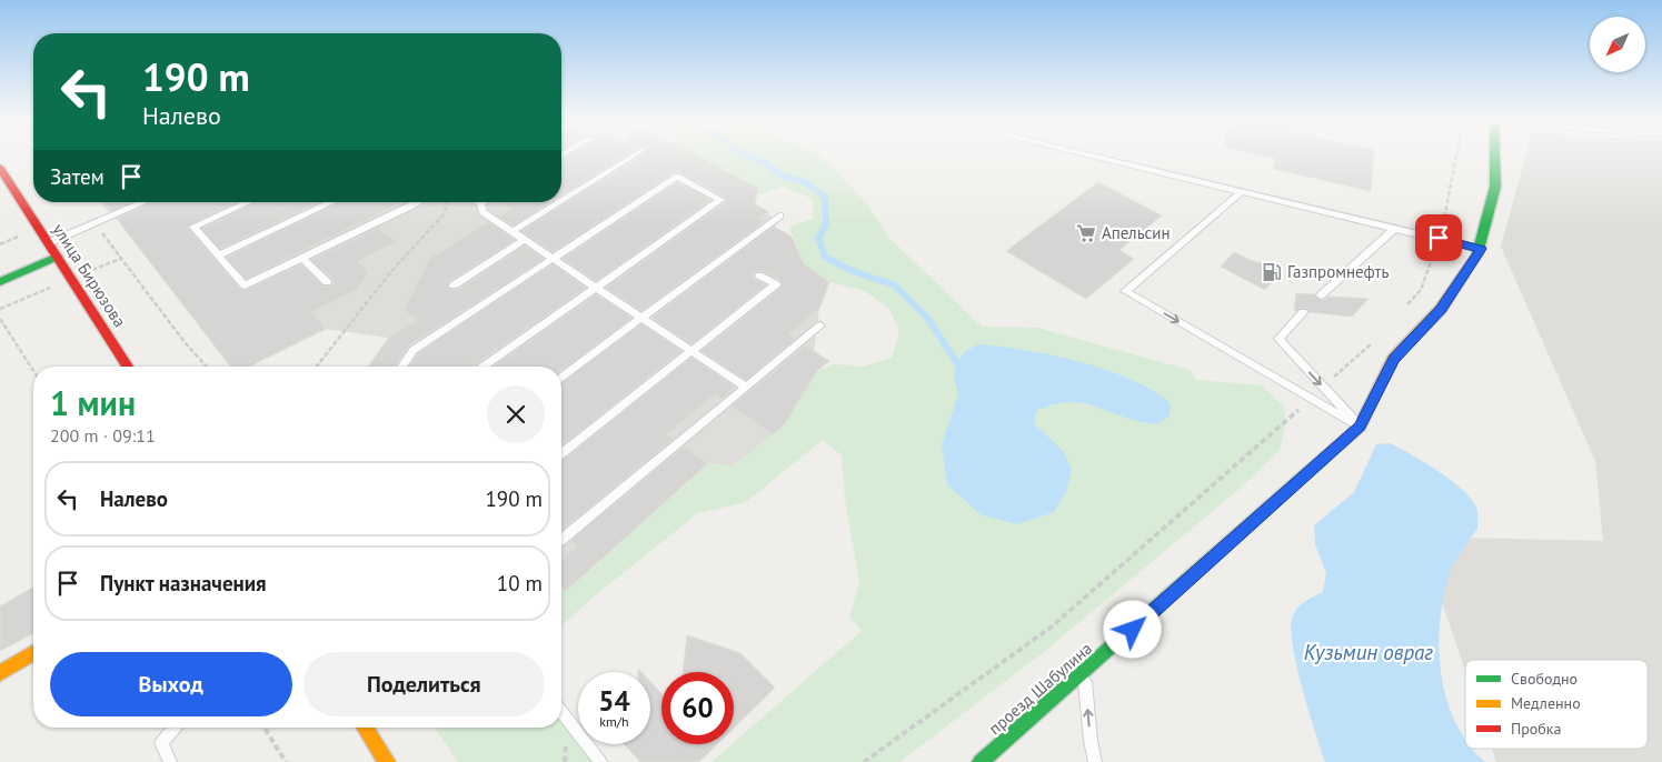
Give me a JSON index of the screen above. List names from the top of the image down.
{
  "streets": {
    "main road": ["улица Бирюзова", "проезд Шабулина"]
  },
  "water": ["Кузьмин овраг"],
  "places": {
    "supermarket": ["Апельсин"],
    "fuel station": ["Газпромнефть"]
  },
  "legend": ["Свободно", "Медленно", "Пробка"],
  "north": "bottom left",
  "page": {
    "turn": ["190 m", "Налево"],
    "then": "Затем",
    "heading": ["1 мин", "200 m · 09:11"],
    "list": [
      {
        "name": "Налево",
        "value": "190 m"
      },
      {
        "name": "Пункт назначения",
        "value": "10 m"
      }
    ],
    "buttons": ["Выход", "Поделиться"],
    "speed": "54 km/h",
    "limit": "60"
  }
}
